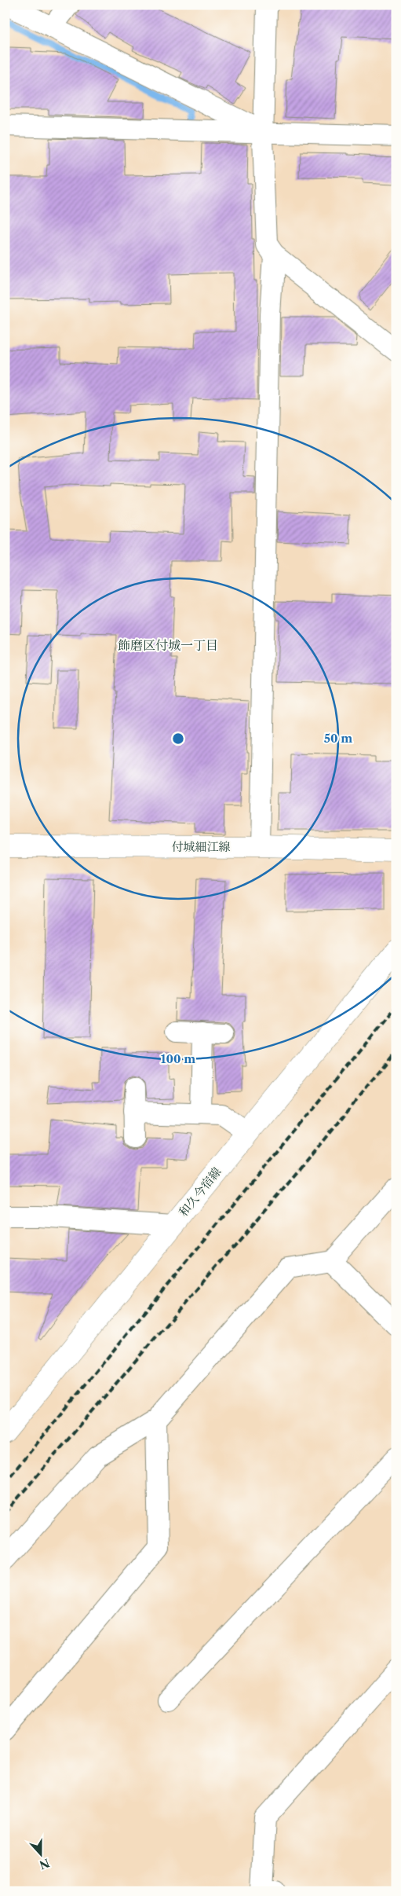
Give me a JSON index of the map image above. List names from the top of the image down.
{
  "streets": {
    "main road": ["付城細江線", "和久今宿線"]
  },
  "districts": ["飾磨区付城一丁目"],
  "north": "bottom",
  "rings": ["50 m", "100 m"]
}
